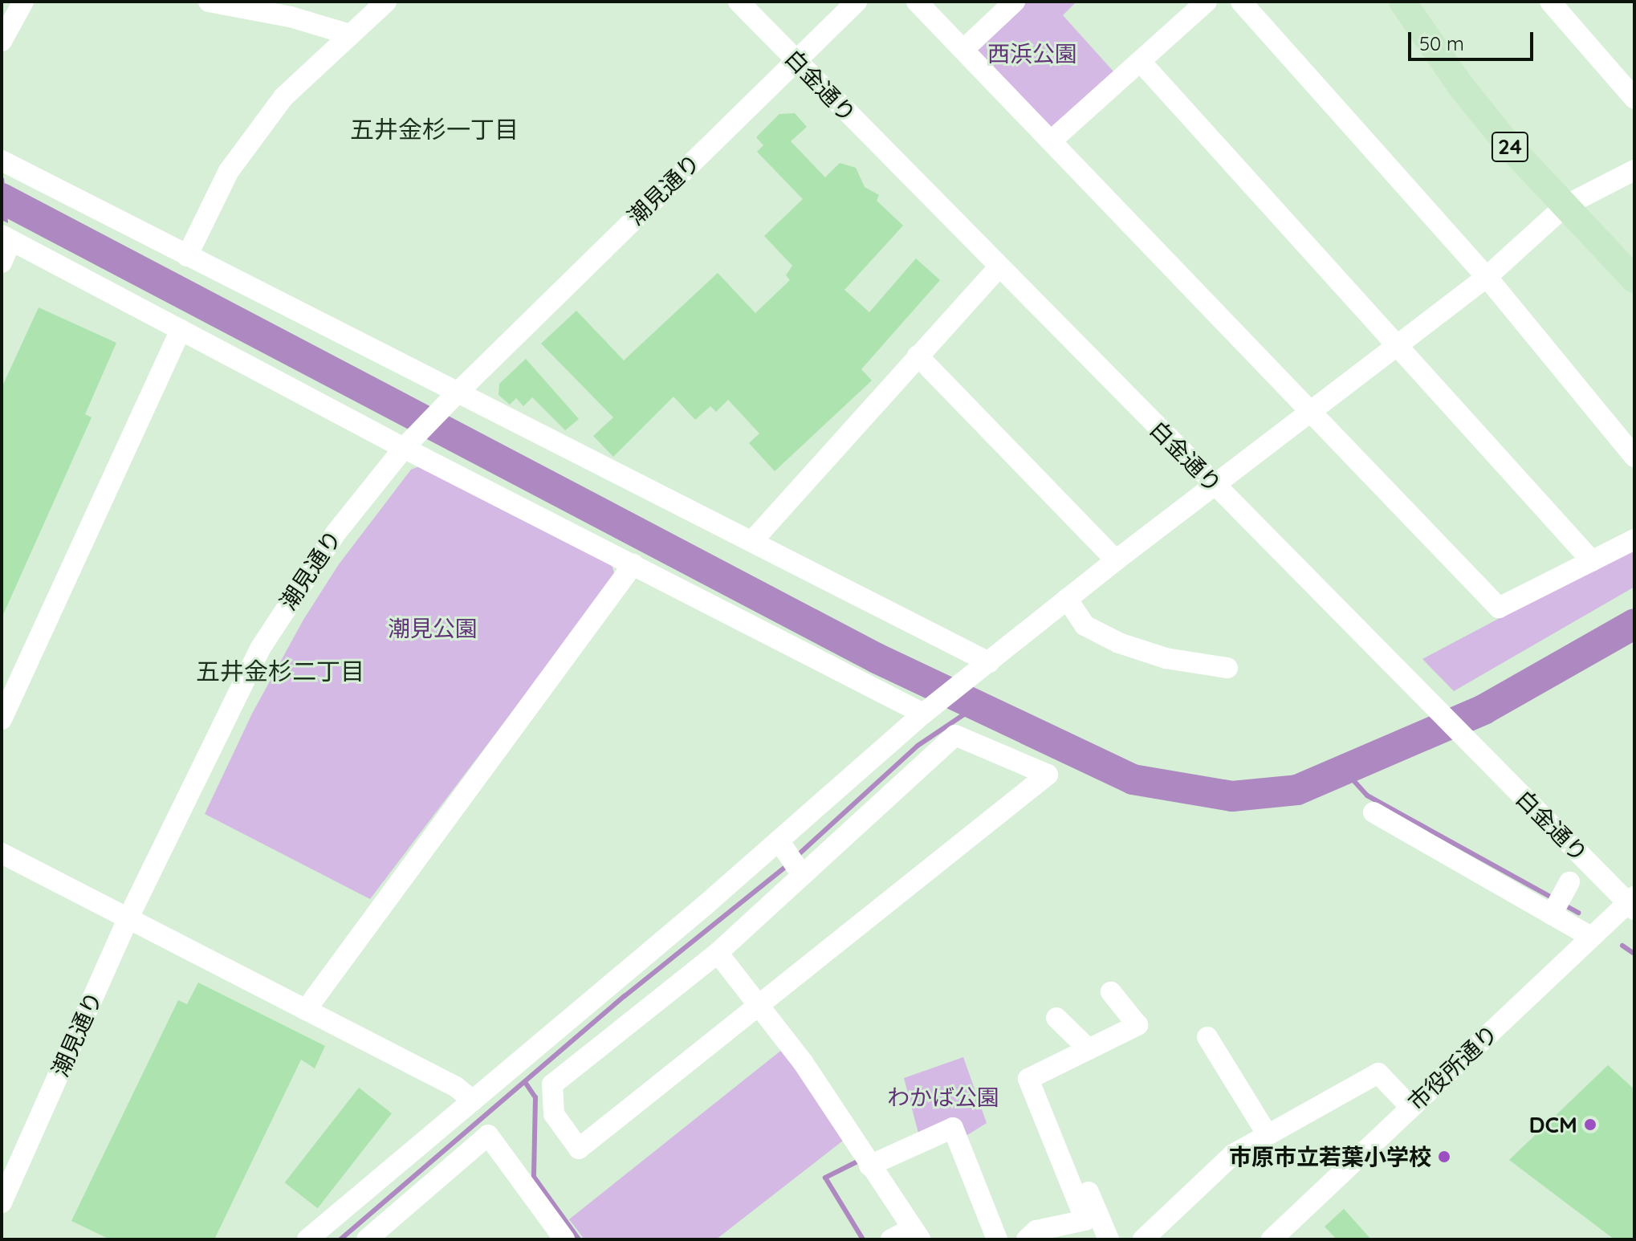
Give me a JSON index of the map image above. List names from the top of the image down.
{
  "streets": {
    "main road": ["24"],
    "street": ["白金通り", "潮見通り", "市役所通り"]
  },
  "crossings": [
    ["白金通り", "潮見通り"],
    ["白金通り", "市役所通り"]
  ],
  "districts": ["五井金杉一丁目", "五井金杉二丁目"],
  "parks": ["西浜公園", "潮見公園", "わかば公園"],
  "places": ["DCM", "市原市立若葉小学校"],
  "scale_bar": "50 m"
}
